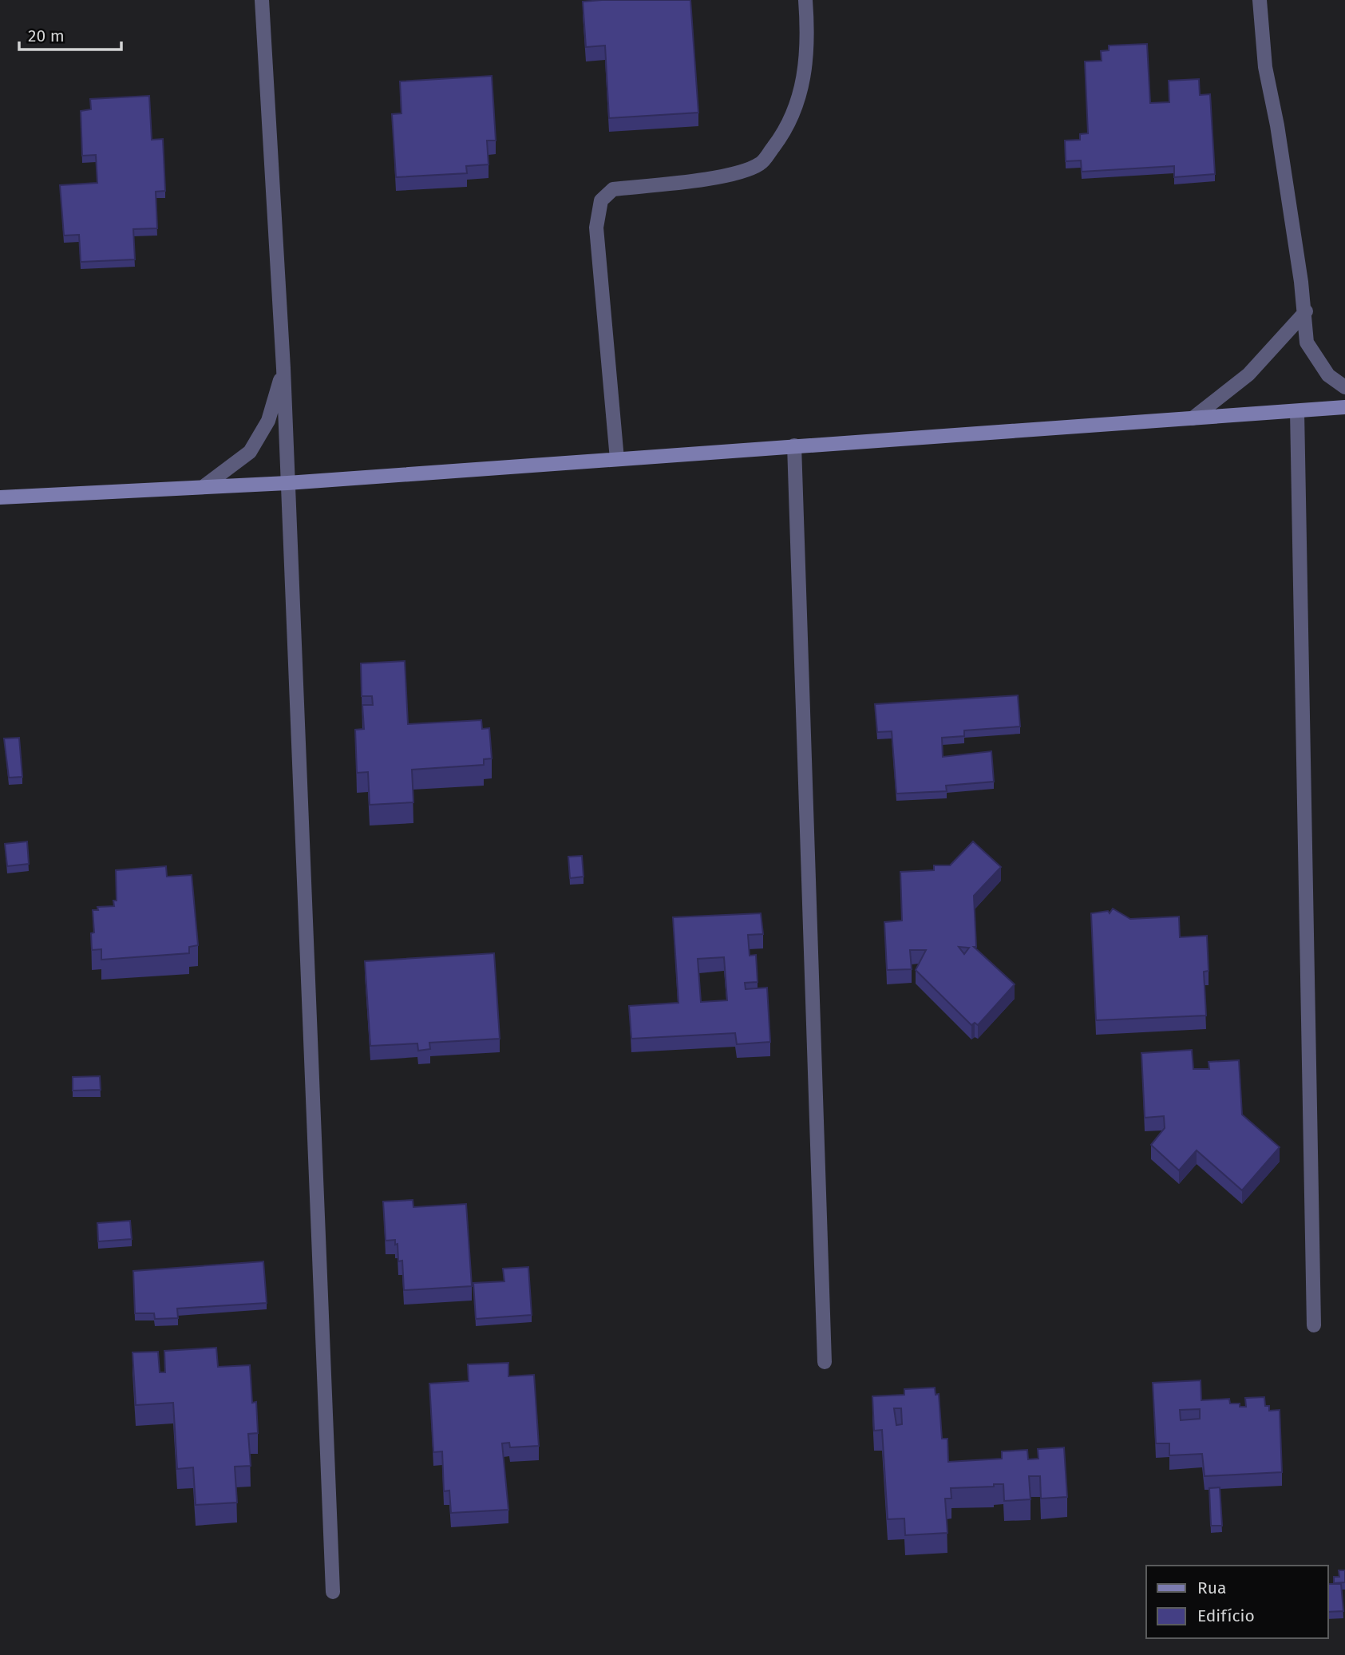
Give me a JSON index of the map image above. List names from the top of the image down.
{
  "legend": ["Rua", "Edifício"],
  "scale_bar": "20 m"
}
